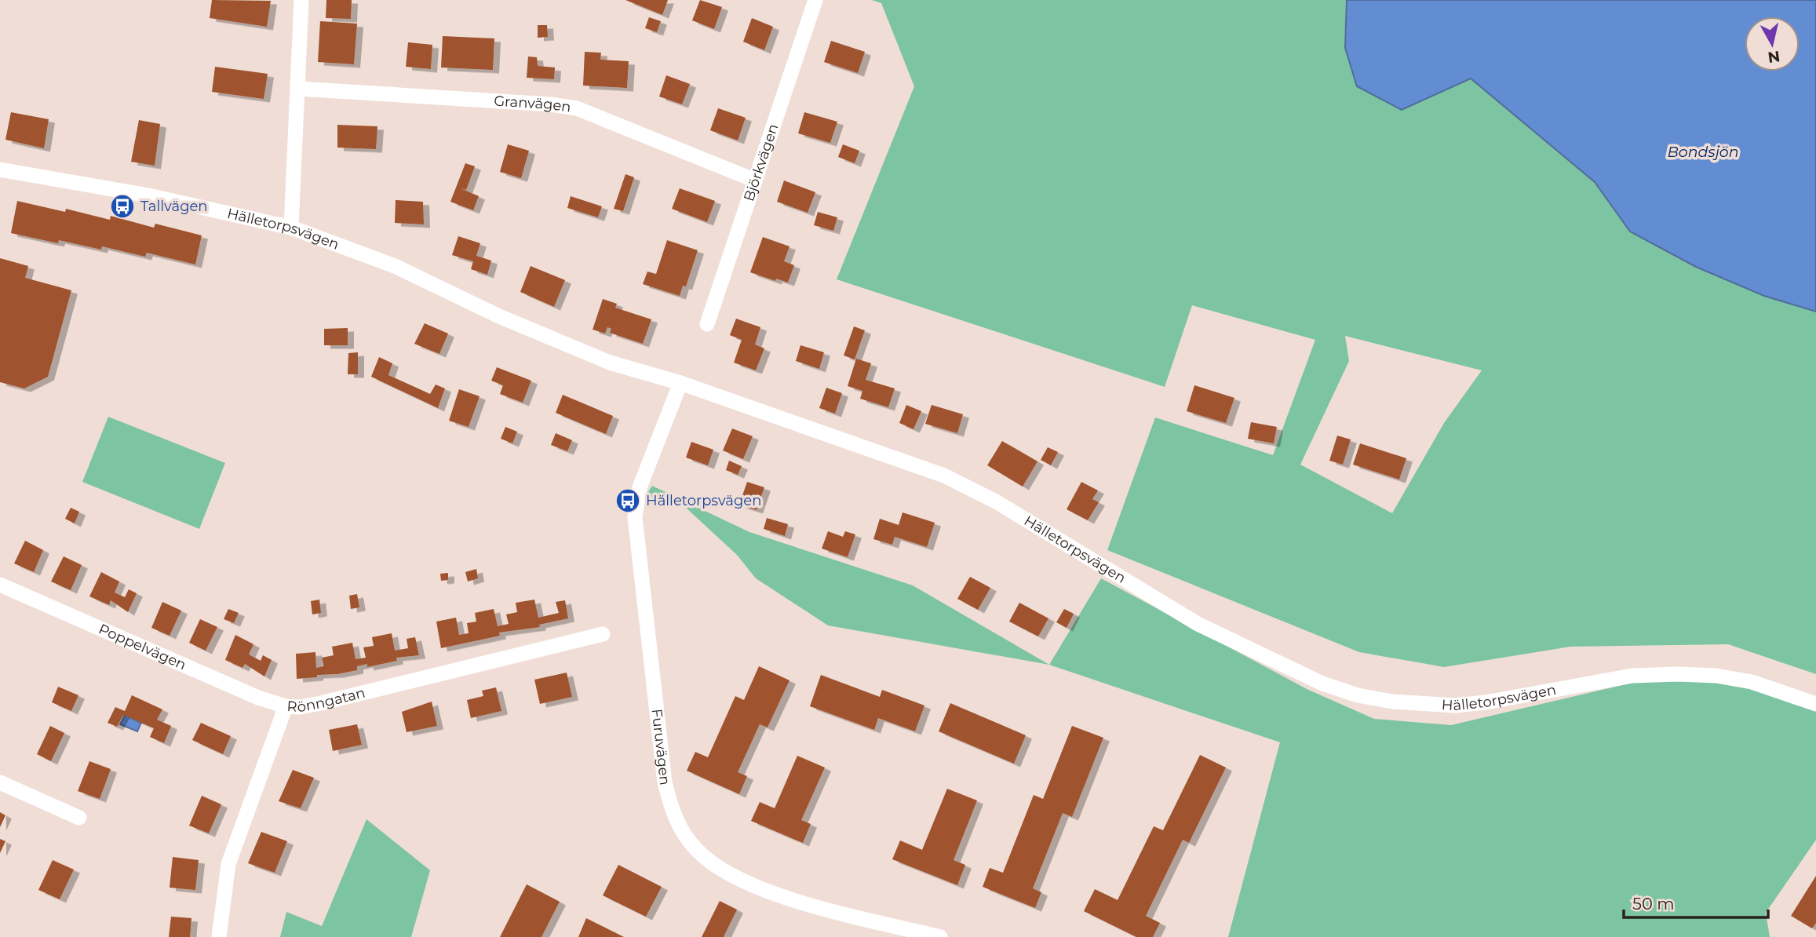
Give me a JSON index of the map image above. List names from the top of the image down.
{
  "streets": {
    "street": [
      "Granvägen",
      "Björkvägen",
      "Hälletorpsvägen",
      "Poppelvägen",
      "Rönngatan",
      "Furuvägen"
    ]
  },
  "crossings": [
    ["Granvägen", "Björkvägen"],
    ["Hälletorpsvägen", "Furuvägen"],
    ["Poppelvägen", "Rönngatan"]
  ],
  "water": ["Bondsjön"],
  "places": {
    "bus stop": ["Tallvägen", "Hälletorpsvägen"]
  },
  "scale_bar": "50 m",
  "north": "bottom"
}
